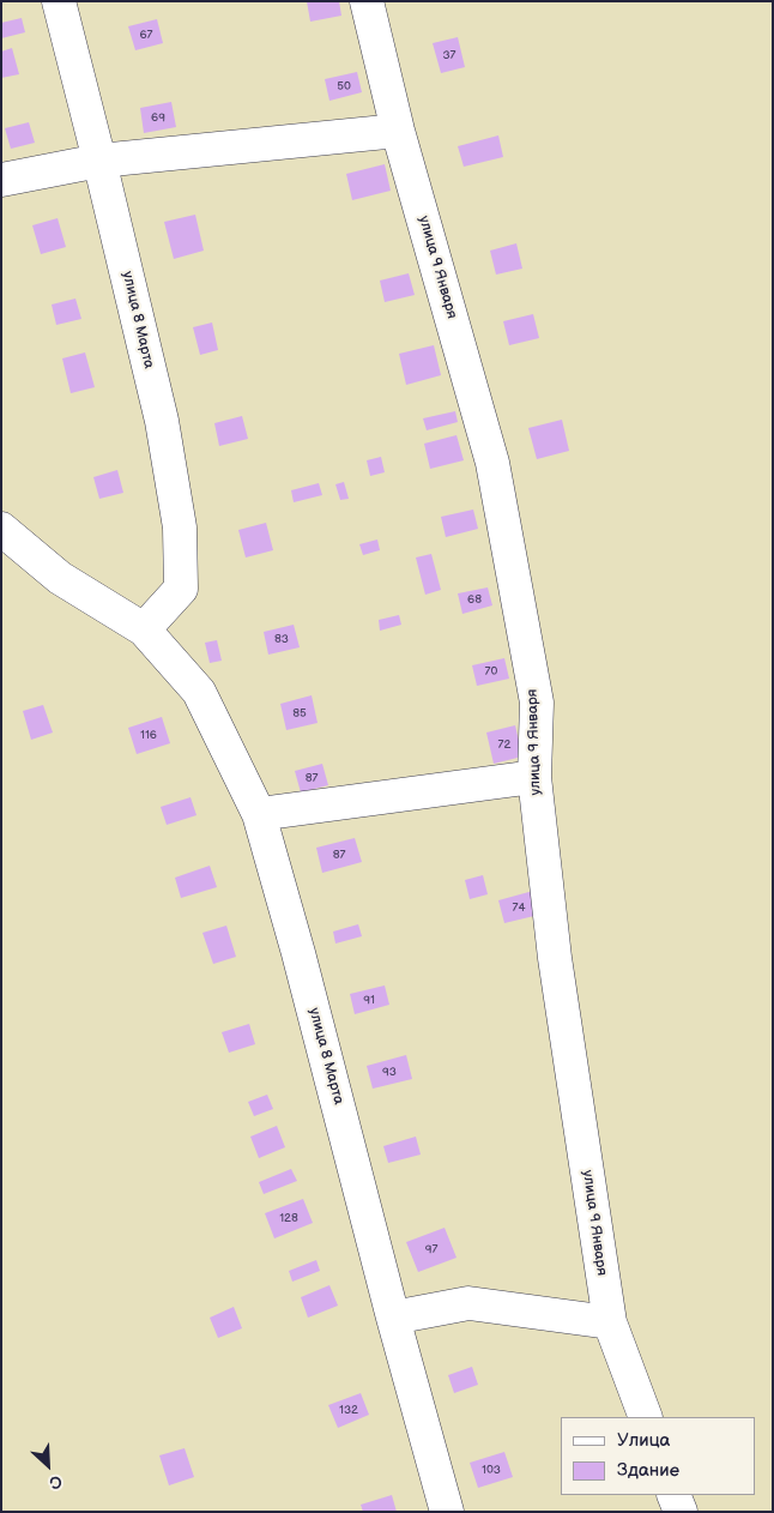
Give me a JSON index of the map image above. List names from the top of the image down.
{
  "streets": {
    "street": ["улица 9 Января", "улица 8 Марта"]
  },
  "house_numbers": [
    "67",
    "37",
    "50",
    "69",
    "68",
    "83",
    "70",
    "85",
    "116",
    "72",
    "87",
    "87",
    "74",
    "91",
    "93",
    "128",
    "97",
    "132",
    "103"
  ],
  "legend": ["Улица", "Здание"],
  "north": "bottom right"
}
